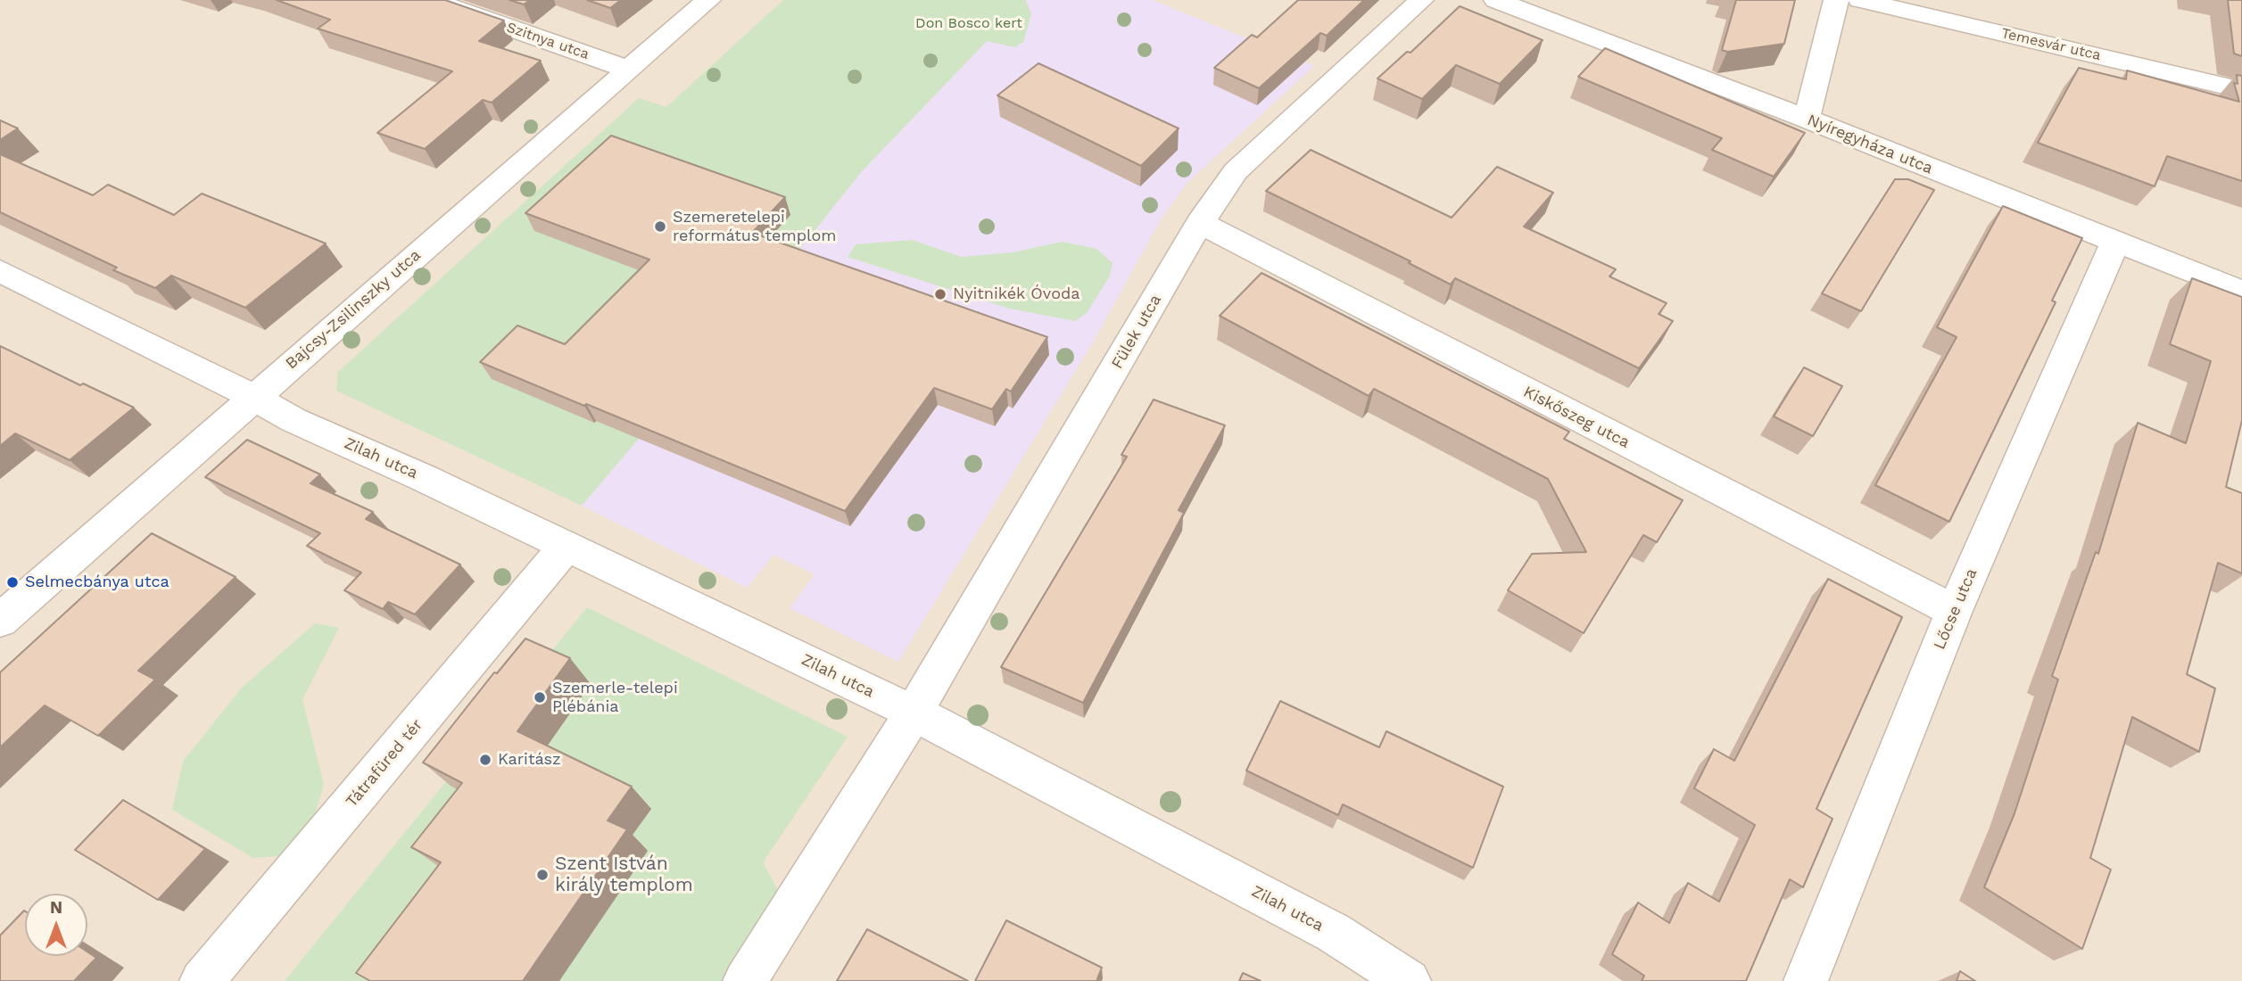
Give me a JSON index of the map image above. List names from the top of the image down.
{
  "streets": {
    "street": [
      "Szitnya utca",
      "Temesvár utca",
      "Nyíregyháza utca",
      "Bajcsy-Zsilinszky utca",
      "Fülek utca",
      "Kiskőszeg utca",
      "Zilah utca",
      "Lőcse utca",
      "Tátrafüred tér"
    ]
  },
  "crossings": [
    ["Szitnya utca", "Bajcsy-Zsilinszky utca"],
    ["Nyíregyháza utca", "Lőcse utca"],
    ["Bajcsy-Zsilinszky utca", "Zilah utca"],
    ["Fülek utca", "Kiskőszeg utca"],
    ["Fülek utca", "Zilah utca"],
    ["Kiskőszeg utca", "Lőcse utca"],
    ["Zilah utca", "Tátrafüred tér"]
  ],
  "parks": ["Don Bosco kert"],
  "places": [
    "Szemeretelepi református templom",
    "Nyitnikék Óvoda",
    "Selmecbánya utca",
    "Szemerle-telepi Plébánia",
    "Karitász",
    "Szent István király templom"
  ],
  "north": "top"
}
